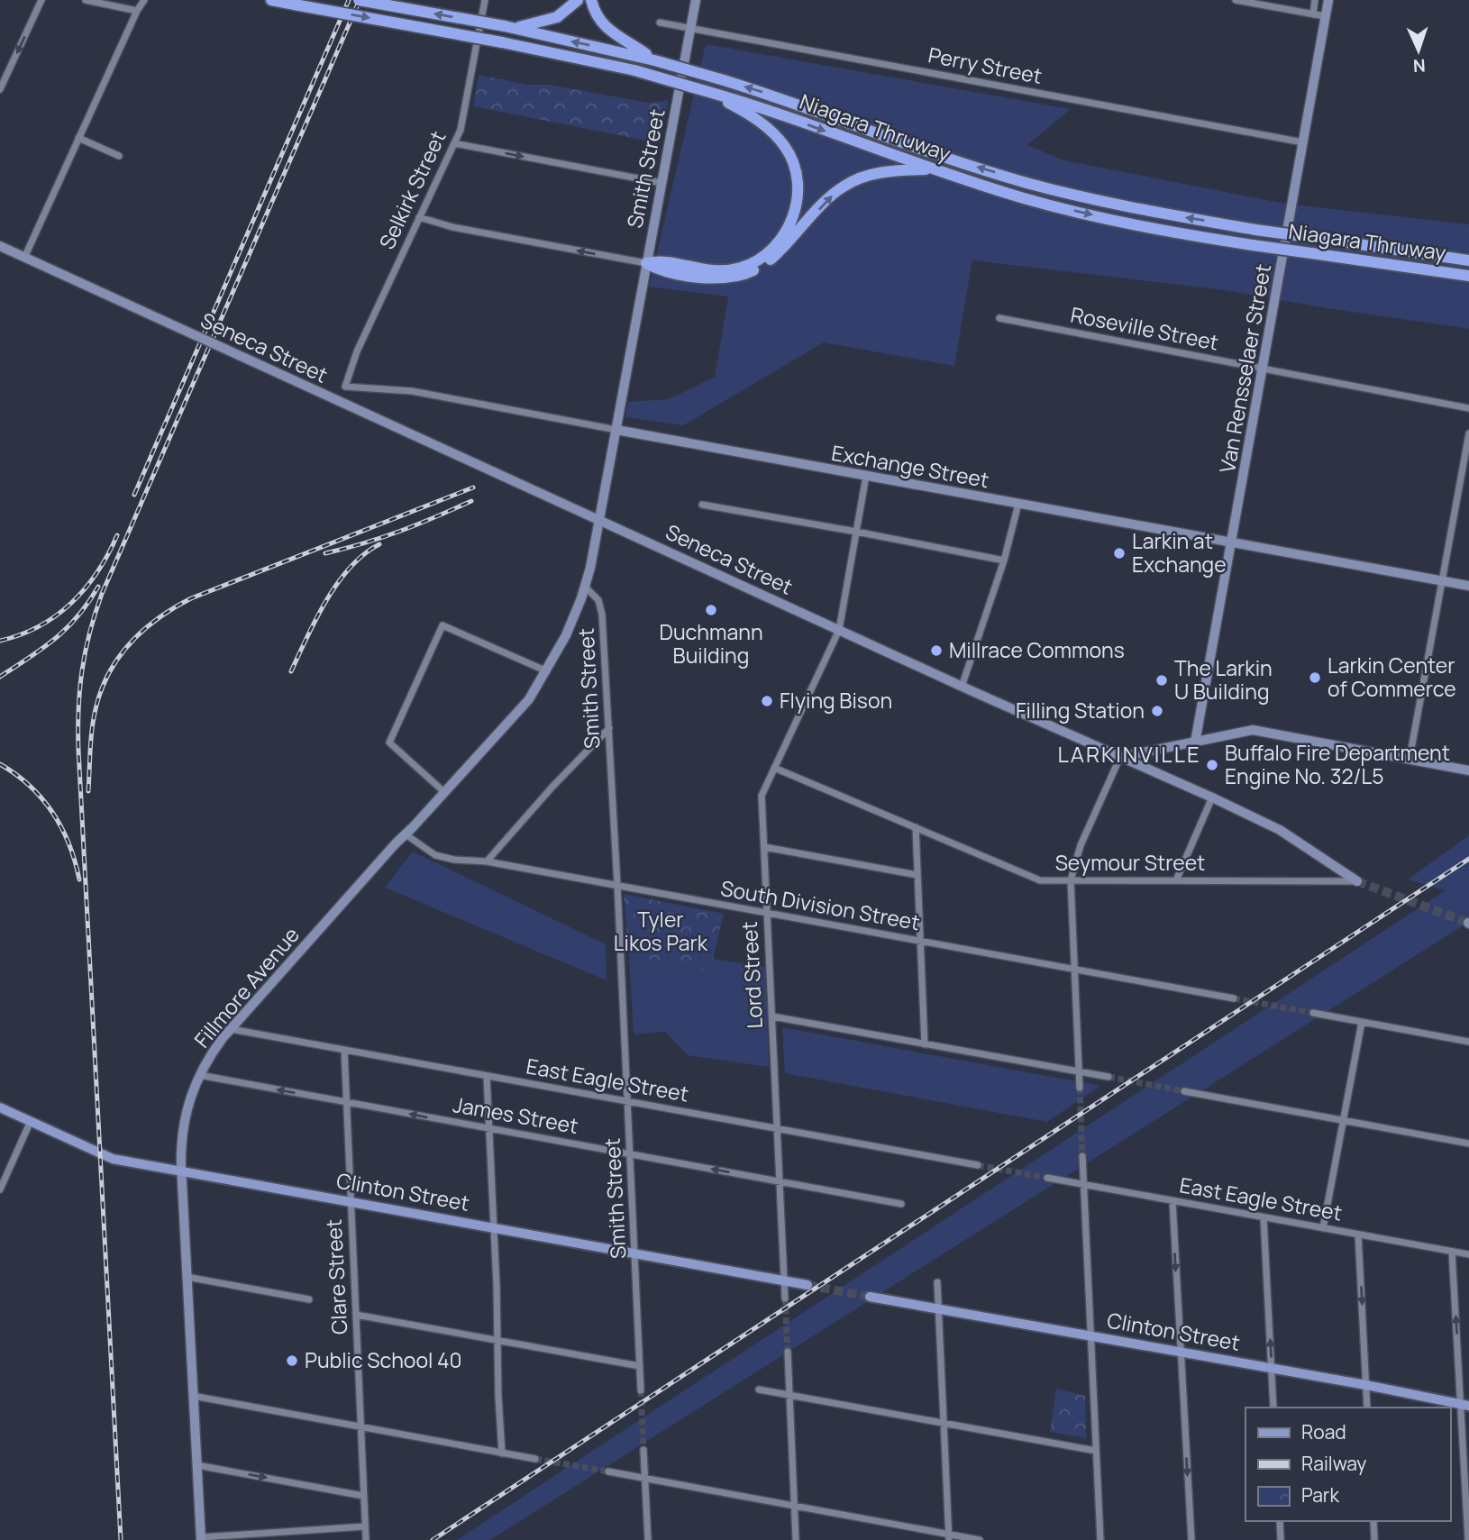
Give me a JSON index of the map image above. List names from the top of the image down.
{
  "streets": {
    "highway": ["Niagara Thruway"],
    "main road": ["Clinton Street"],
    "street": [
      "Perry Street",
      "Smith Street",
      "Selkirk Street",
      "Roseville Street",
      "Seneca Street",
      "Van Rensselaer Street",
      "Exchange Street",
      "Seymour Street",
      "South Division Street",
      "Lord Street",
      "Fillmore Avenue",
      "East Eagle Street",
      "James Street",
      "Clare Street"
    ]
  },
  "crossings": [
    ["Perry Street", "Smith Street"],
    ["Perry Street", "Van Rensselaer Street"],
    ["Smith Street", "Seneca Street"],
    ["Smith Street", "Exchange Street"],
    ["Smith Street", "South Division Street"],
    ["Smith Street", "Fillmore Avenue"],
    ["Smith Street", "East Eagle Street"],
    ["Smith Street", "James Street"],
    ["Smith Street", "Clinton Street"],
    ["Selkirk Street", "Exchange Street"],
    ["Roseville Street", "Van Rensselaer Street"],
    ["Seneca Street", "Seymour Street"],
    ["Seneca Street", "Lord Street"],
    ["Van Rensselaer Street", "Exchange Street"],
    ["Exchange Street", "Lord Street"],
    ["Seymour Street", "Lord Street"],
    ["South Division Street", "Lord Street"],
    ["South Division Street", "Fillmore Avenue"],
    ["Lord Street", "East Eagle Street"],
    ["Lord Street", "James Street"],
    ["Lord Street", "Clinton Street"],
    ["Fillmore Avenue", "East Eagle Street"],
    ["Fillmore Avenue", "James Street"],
    ["Fillmore Avenue", "Clinton Street"],
    ["East Eagle Street", "Clare Street"],
    ["James Street", "Clare Street"],
    ["Clinton Street", "Clare Street"]
  ],
  "one_way": ["James Street"],
  "districts": ["LARKINVILLE"],
  "parks": ["Tyler Likos Park"],
  "places": [
    "Larkin at Exchange",
    "Duchmann Building",
    "Millrace Commons",
    "Larkin Center of Commerce",
    "The Larkin U Building",
    "Flying Bison",
    "Filling Station",
    "Buffalo Fire Department Engine No. 32/L5",
    "Public School 40"
  ],
  "legend": ["Road", "Railway", "Park"],
  "north": "bottom"
}
